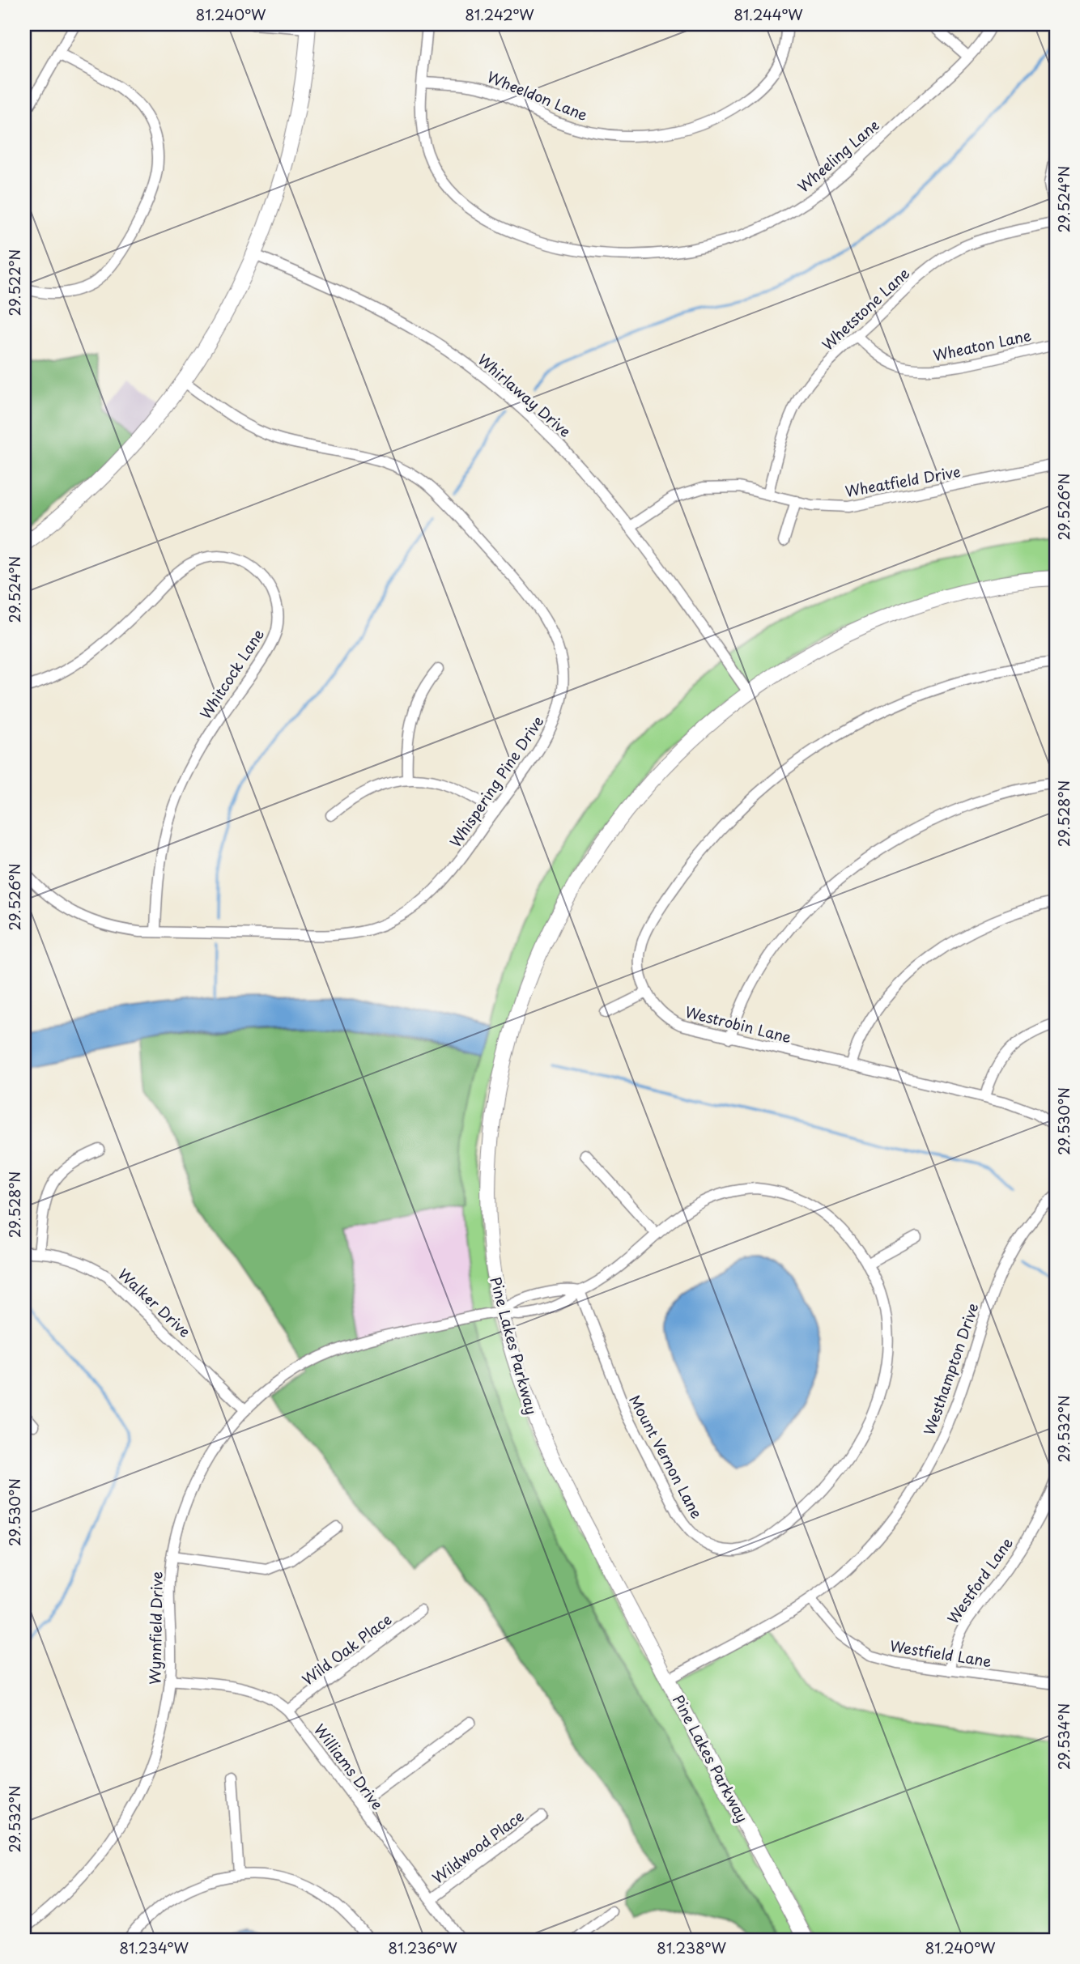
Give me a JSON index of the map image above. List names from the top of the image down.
{
  "streets": {
    "street": [
      "Wheeldon Lane",
      "Wheeling Lane",
      "Whetstone Lane",
      "Wheaton Lane",
      "Whirlaway Drive",
      "Wheatfield Drive",
      "Whitcock Lane",
      "Whispering Pine Drive",
      "Westrobin Lane",
      "Walker Drive",
      "Pine Lakes Parkway",
      "Westhampton Drive",
      "Mount Vernon Lane",
      "Westford Lane",
      "Wynnfield Drive",
      "Wild Oak Place",
      "Westfield Lane",
      "Williams Drive",
      "Wildwood Place"
    ]
  },
  "crossings": [
    ["Wheeldon Lane", "Wheeling Lane"],
    ["Whetstone Lane", "Wheaton Lane"],
    ["Whetstone Lane", "Wheatfield Drive"],
    ["Whirlaway Drive", "Wheatfield Drive"],
    ["Whirlaway Drive", "Pine Lakes Parkway"],
    ["Whitcock Lane", "Whispering Pine Drive"],
    ["Walker Drive", "Wynnfield Drive"],
    ["Pine Lakes Parkway", "Westhampton Drive"],
    ["Pine Lakes Parkway", "Mount Vernon Lane"],
    ["Pine Lakes Parkway", "Wynnfield Drive"],
    ["Westhampton Drive", "Westfield Lane"],
    ["Mount Vernon Lane", "Wynnfield Drive"],
    ["Westford Lane", "Westfield Lane"],
    ["Wynnfield Drive", "Williams Drive"],
    ["Wild Oak Place", "Williams Drive"],
    ["Williams Drive", "Wildwood Place"]
  ],
  "coordinates": [
    "81.240°W",
    "81.242°W",
    "81.244°W",
    "29.524°N",
    "29.522°N",
    "29.526°N",
    "29.528°N",
    "29.530°N",
    "29.532°N",
    "29.534°N",
    "81.234°W",
    "81.236°W",
    "81.238°W"
  ]
}
